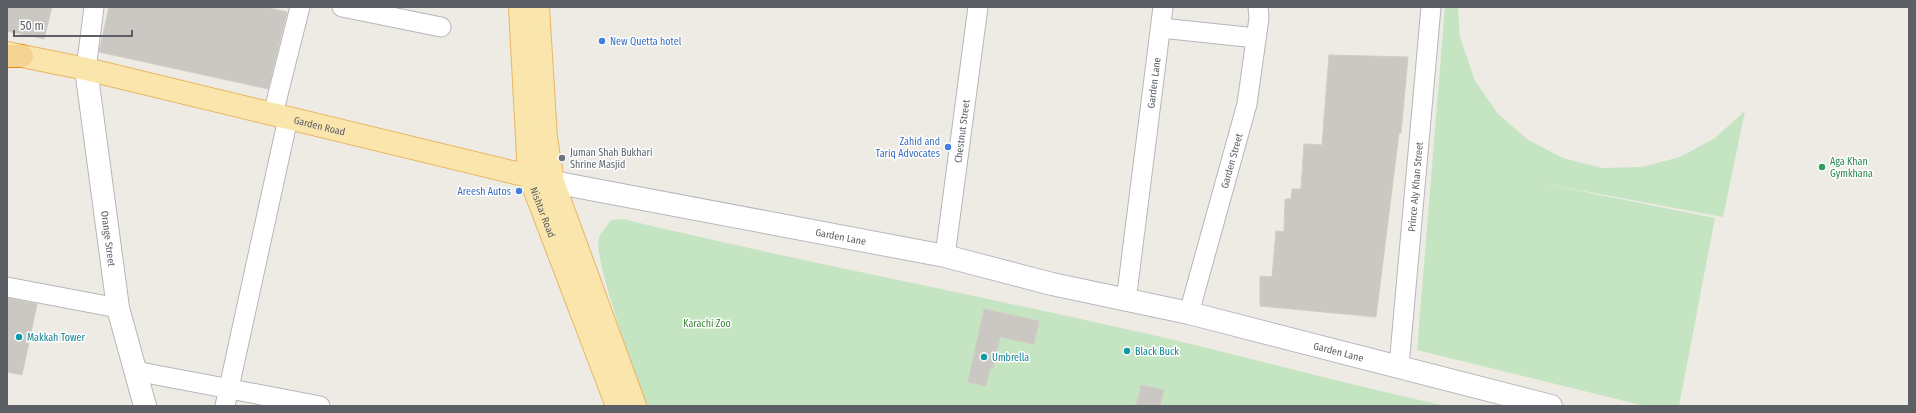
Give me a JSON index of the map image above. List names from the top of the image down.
{
  "streets": {
    "main road": [
      "Garden Lane",
      "Garden Road",
      "Nishtar Road",
      "Orange Street"
    ],
    "street": ["Chestnut Street", "Garden Street", "Prince Aly Khan Street"]
  },
  "crossings": [
    ["Garden Lane", "Garden Road"],
    ["Garden Lane", "Chestnut Street"],
    ["Garden Lane", "Garden Street"],
    ["Garden Lane", "Prince Aly Khan Street"],
    ["Garden Lane", "Nishtar Road"],
    ["Garden Road", "Nishtar Road"],
    ["Garden Road", "Orange Street"]
  ],
  "parks": ["Karachi Zoo"],
  "places": [
    "New Quetta hotel",
    "Zahid and Tariq Advocates",
    "Juman Shah Bukhari Shrine Masjid",
    "Aga Khan Gymkhana",
    "Areesh Autos",
    "Makkah Tower",
    "Black Buck",
    "Umbrella"
  ],
  "scale_bar": "50 m"
}
